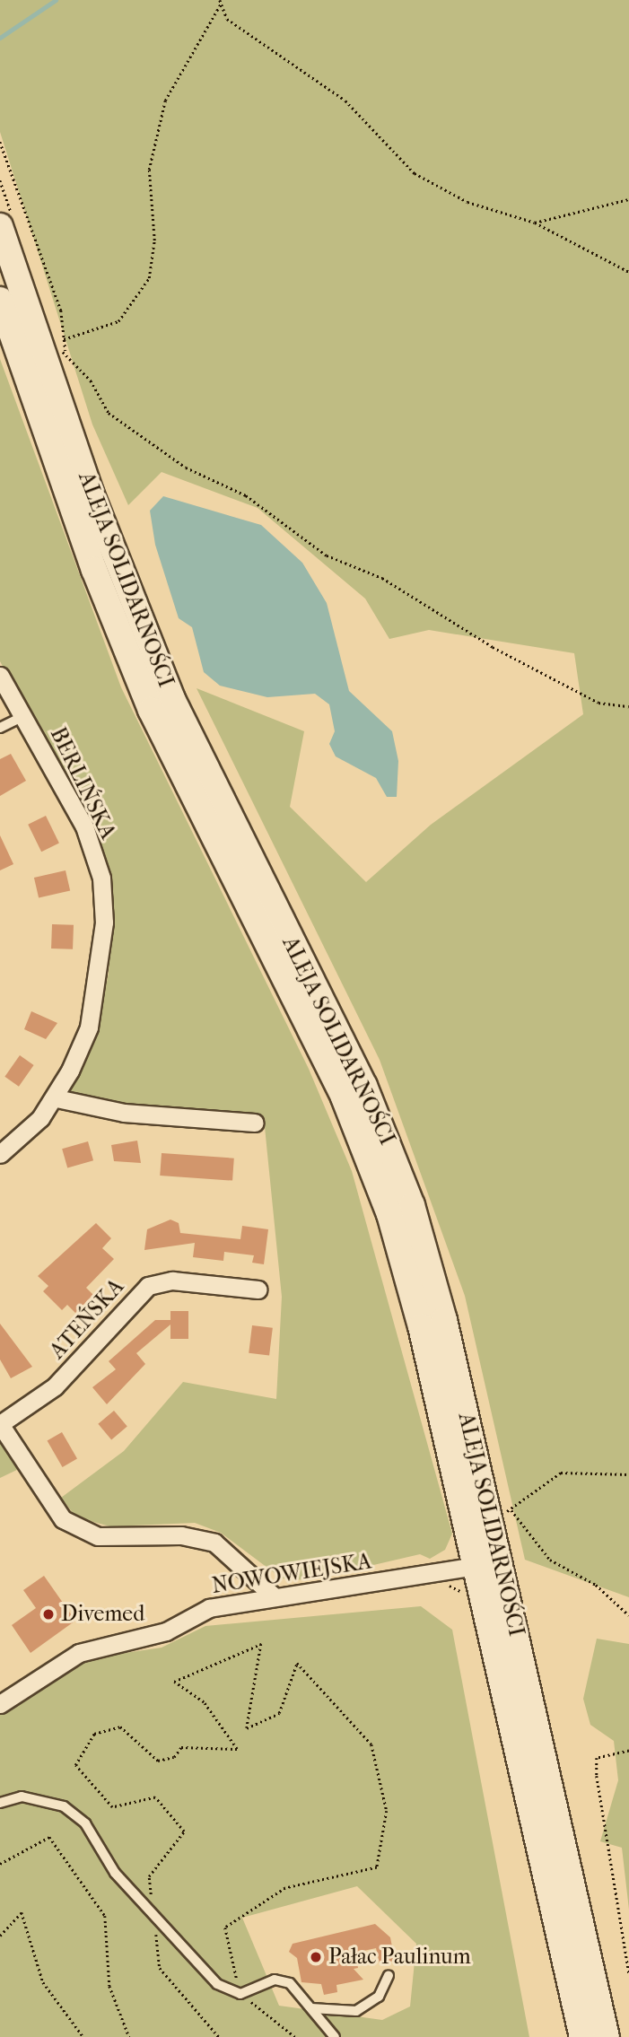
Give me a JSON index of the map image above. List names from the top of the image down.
{
  "streets": {
    "main road": ["ALEJA SOLIDARNOŚCI"],
    "street": ["BERLIŃSKA", "ATEŃSKA", "NOWOWIEJSKA"]
  },
  "crossings": [
    ["ALEJA SOLIDARNOŚCI", "NOWOWIEJSKA"]
  ],
  "places": ["Divemed", "Pałac Paulinum"]
}
